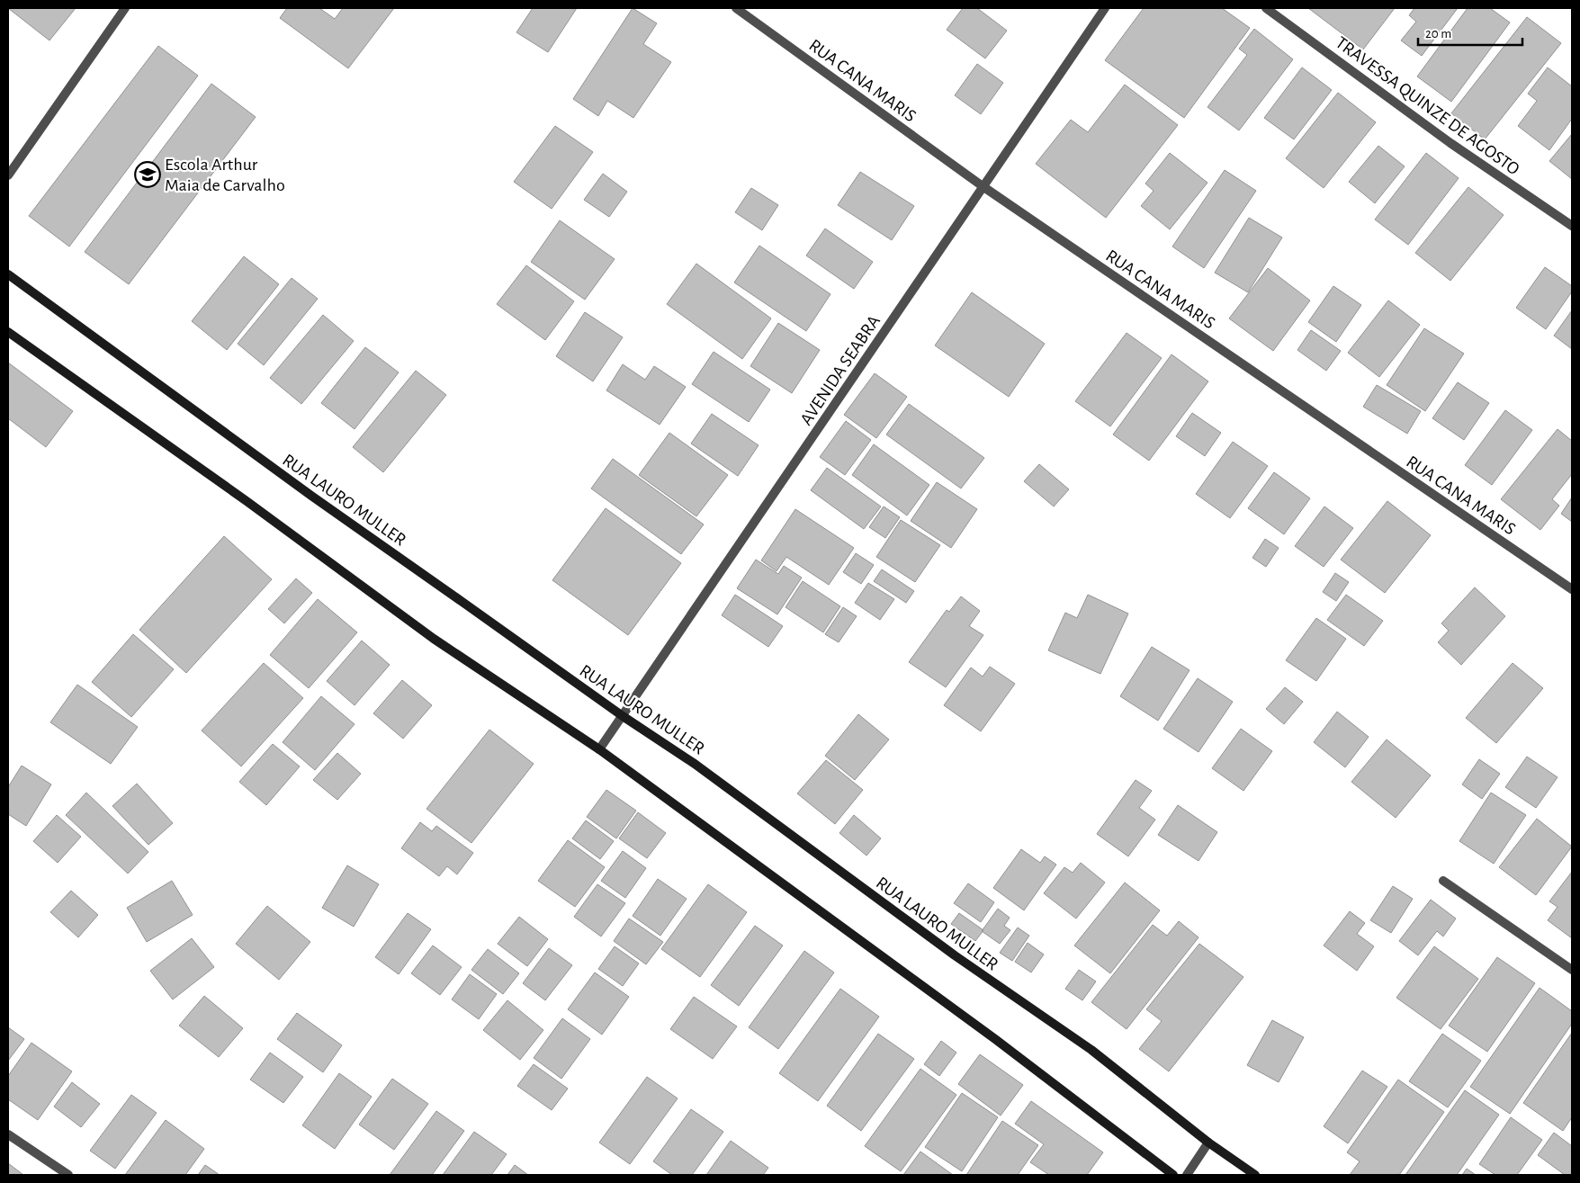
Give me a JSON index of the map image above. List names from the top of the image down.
{
  "streets": {
    "street": [
      "RUA CANA MARIS",
      "TRAVESSA QUINZE DE AGOSTO",
      "AVENIDA SEABRA",
      "RUA LAURO MULLER"
    ]
  },
  "crossings": [
    ["RUA CANA MARIS", "AVENIDA SEABRA"],
    ["AVENIDA SEABRA", "RUA LAURO MULLER"]
  ],
  "places": {
    "school or university": ["Escola Arthur Maia de Carvalho"]
  },
  "scale_bar": "20 m"
}
